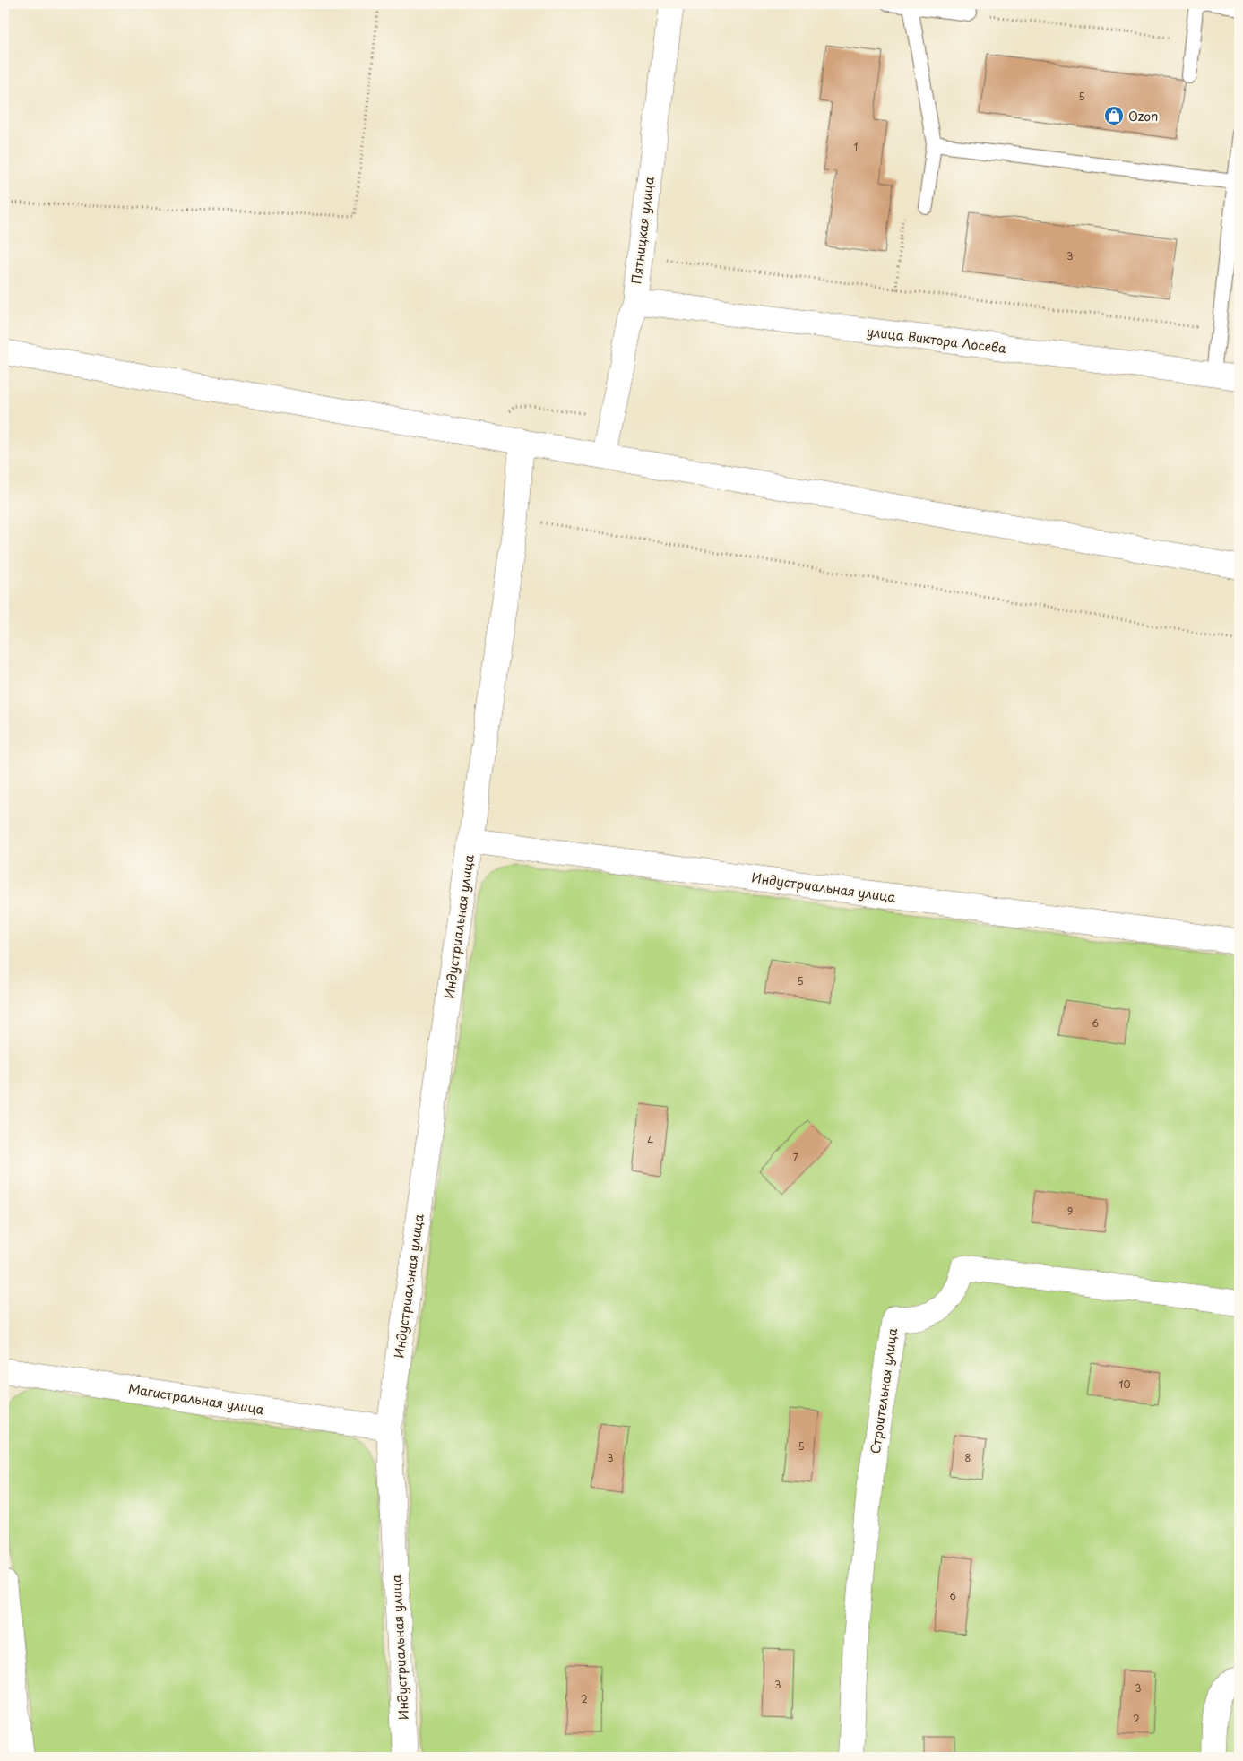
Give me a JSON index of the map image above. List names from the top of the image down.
{
  "streets": {
    "street": [
      "Пятницкая улица",
      "улица Виктора Лосева",
      "Индустриальная улица",
      "Строительная улица",
      "Магистральная улица"
    ]
  },
  "crossings": [
    ["Пятницкая улица", "улица Виктора Лосева"],
    ["Индустриальная улица", "Магистральная улица"]
  ],
  "places": {
    "shop": ["Ozon"]
  },
  "house_numbers": [
    "5",
    "1",
    "3",
    "5",
    "6",
    "4",
    "7",
    "9",
    "10",
    "5",
    "3",
    "8",
    "6",
    "3",
    "3",
    "2",
    "2"
  ]
}
